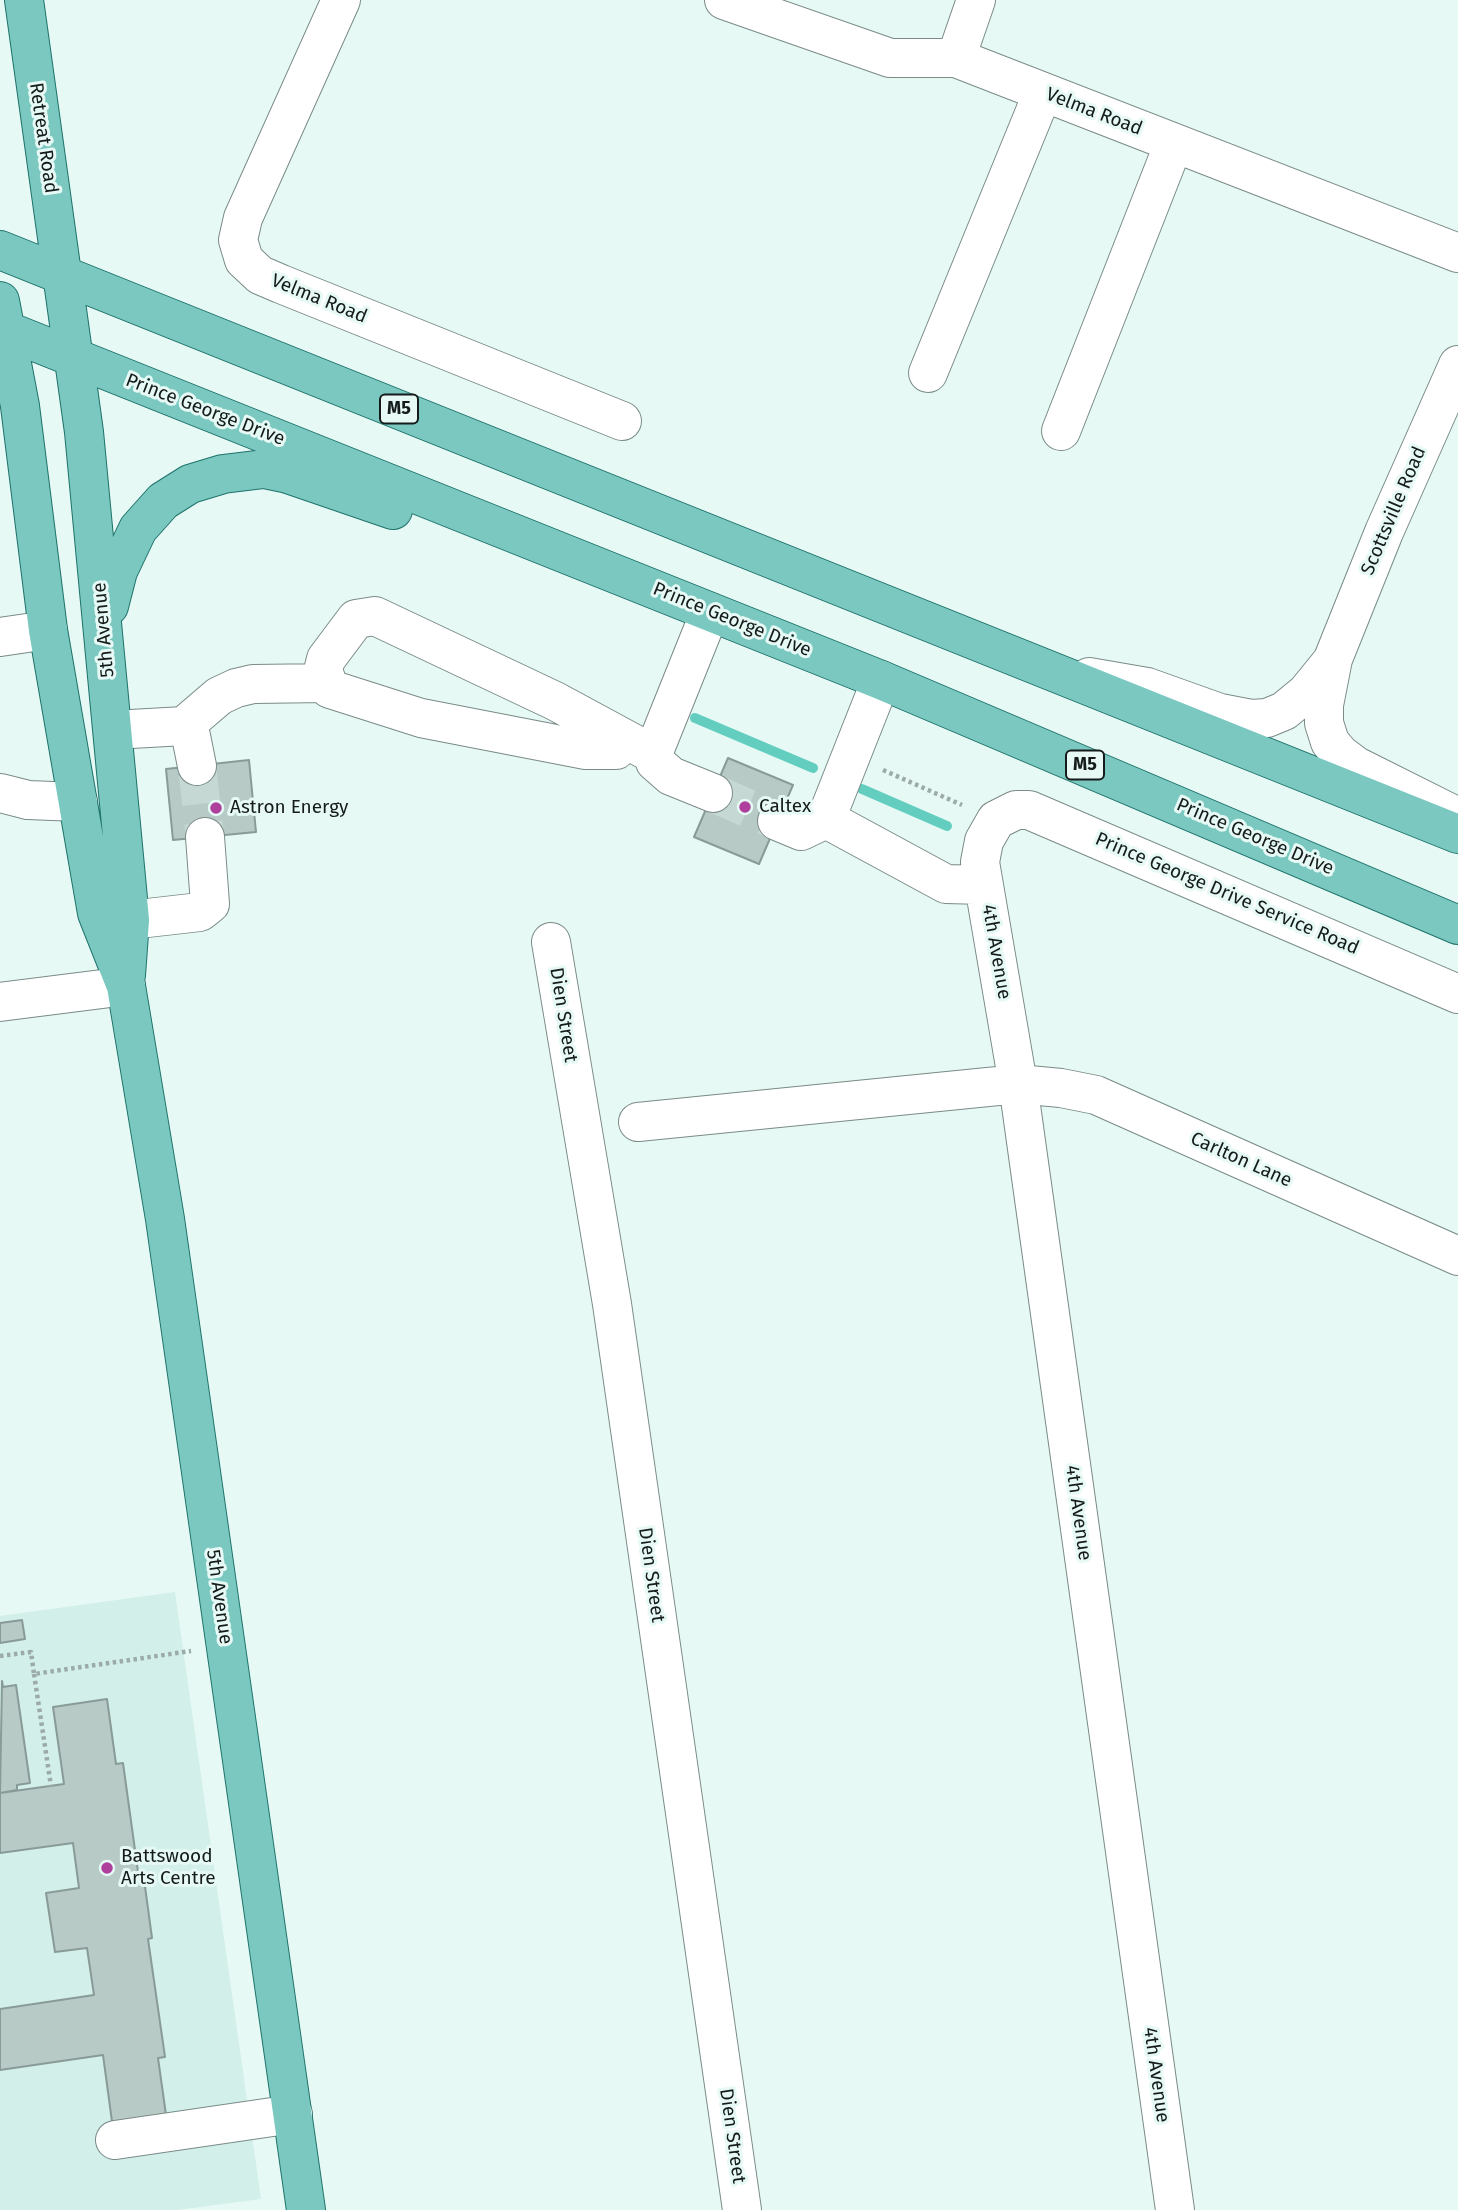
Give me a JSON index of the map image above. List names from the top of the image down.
{
  "streets": {
    "main road": [
      "Retreat Road",
      "M5",
      "Prince George Drive",
      "5th Avenue"
    ],
    "street": [
      "Velma Road",
      "Scottsville Road",
      "Prince George Drive Service Road",
      "4th Avenue",
      "Dien Street",
      "Carlton Lane"
    ]
  },
  "crossings": [
    ["Retreat Road", "M5"],
    ["Retreat Road", "5th Avenue"],
    ["M5", "Scottsville Road"],
    ["M5", "5th Avenue"],
    ["Prince George Drive", "5th Avenue"],
    ["Prince George Drive Service Road", "4th Avenue"],
    ["4th Avenue", "Carlton Lane"]
  ],
  "places": ["Caltex", "Astron Energy", "Battswood Arts Centre"]
}
